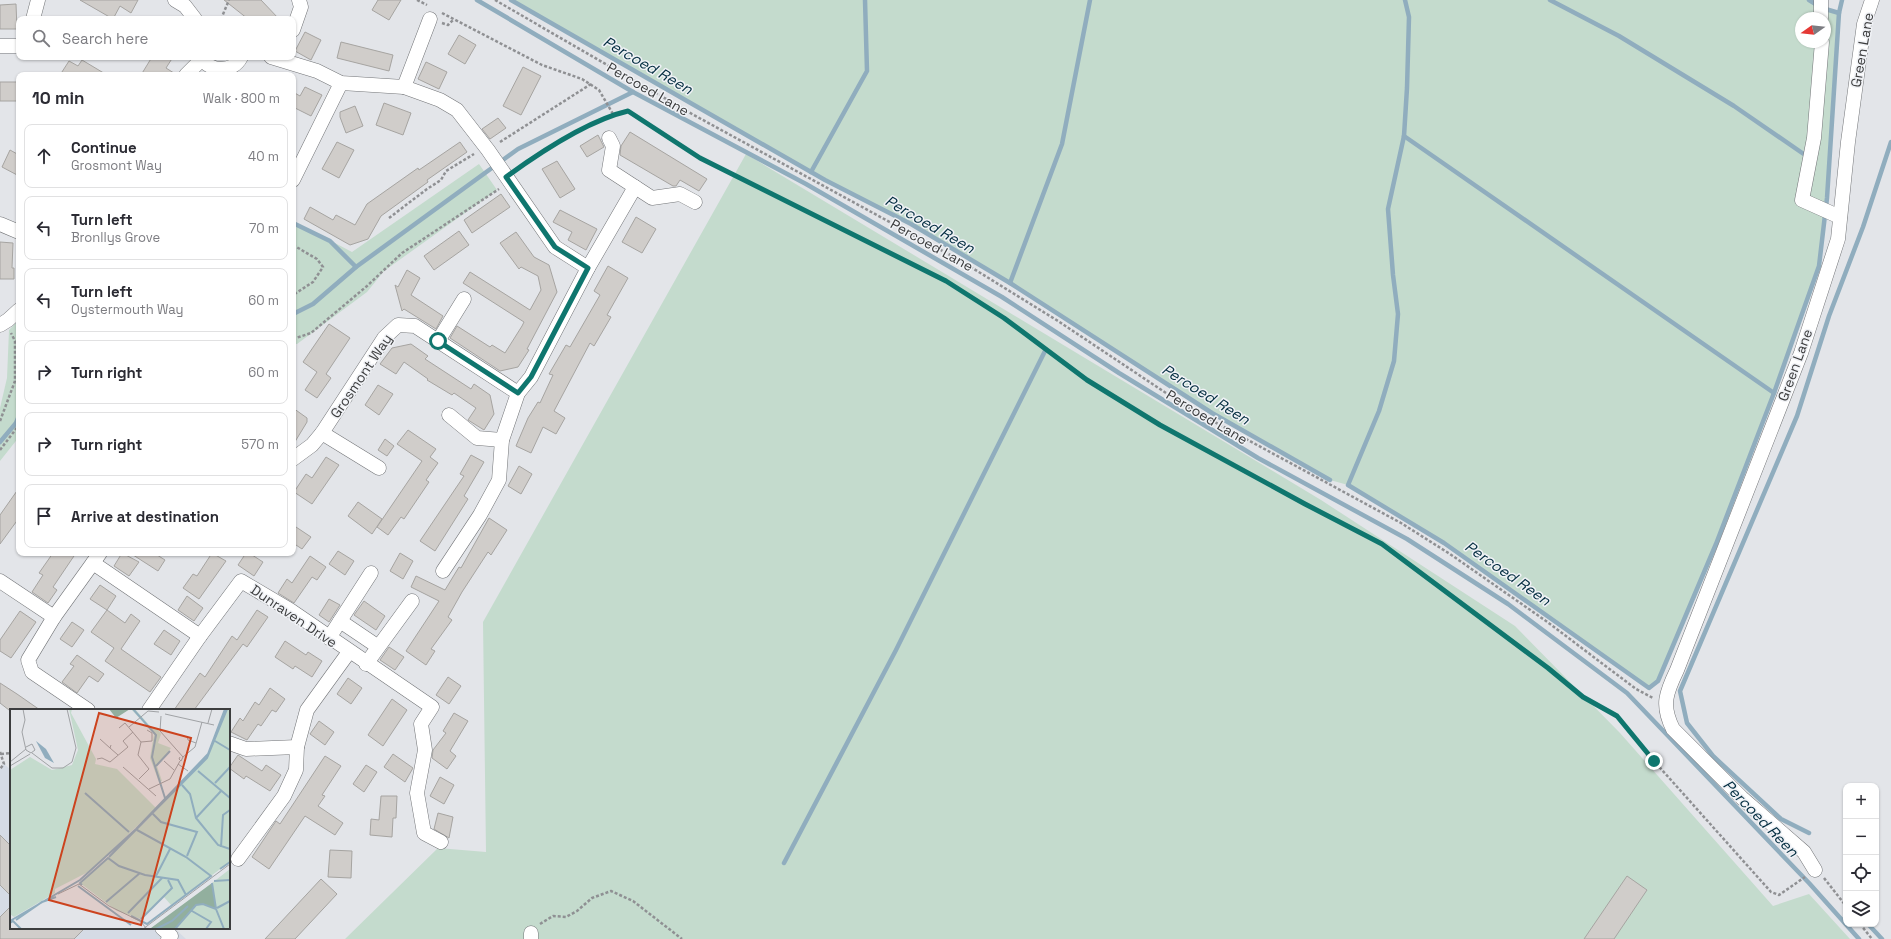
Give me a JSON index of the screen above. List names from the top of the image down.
{
  "streets": {
    "street": ["Green Lane", "Grosmont Way", "Dunraven Drive"],
    "path": ["Percoed Lane"]
  },
  "crossings": [
    ["Green Lane", "Percoed Lane"]
  ],
  "water": ["Percoed Reen"],
  "north": "left",
  "page": {
    "search": "Search here",
    "heading": ["10 min", "Walk · 800 m"],
    "list": [
      ["Continue", "Grosmont Way", "40 m"],
      ["Turn left", "Bronllys Grove", "70 m"],
      ["Turn left", "Oystermouth Way", "60 m"],
      ["Turn right", "60 m"],
      ["Turn right", "570 m"],
      "Arrive at destination"
    ],
    "map_buttons": ["+", "−"]
  }
}
